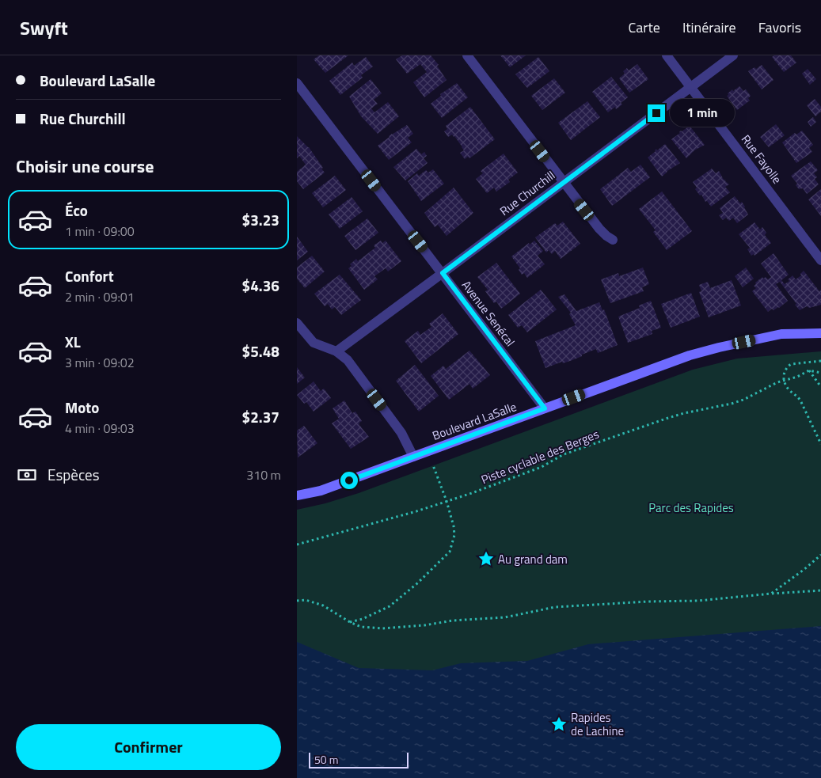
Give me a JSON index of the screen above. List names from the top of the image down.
{
  "streets": {
    "main road": ["Boulevard LaSalle"],
    "street": ["Rue Fayolle", "Rue Churchill", "Avenue Senécal"],
    "path": ["Piste cyclable des Berges"]
  },
  "crossings": [
    ["Rue Fayolle", "Rue Churchill"],
    ["Rue Churchill", "Avenue Senécal"],
    ["Avenue Senécal", "Boulevard LaSalle"]
  ],
  "parks": ["Parc des Rapides"],
  "places": {
    "place": ["Au grand dam", "Rapides de Lachine"]
  },
  "scale_bar": "50 m",
  "page": {
    "header": "Swyft",
    "nav": ["Carte", "Itinéraire", "Favoris"],
    "banner": ["Boulevard LaSalle", "Rue Churchill"],
    "bubble": "1 min",
    "heading": "Choisir une course",
    "list": [
      {
        "name": "Éco",
        "note": "1 min · 09:00",
        "value": "$3.23"
      },
      {
        "name": "Confort",
        "note": "2 min · 09:01",
        "value": "$4.36"
      },
      {
        "name": "XL",
        "note": "3 min · 09:02",
        "value": "$5.48"
      },
      {
        "name": "Moto",
        "note": "4 min · 09:03",
        "value": "$2.37"
      }
    ],
    "pay": ["Espèces", "310 m"],
    "buttons": "Confirmer",
    "scale": "50 m"
  }
}
